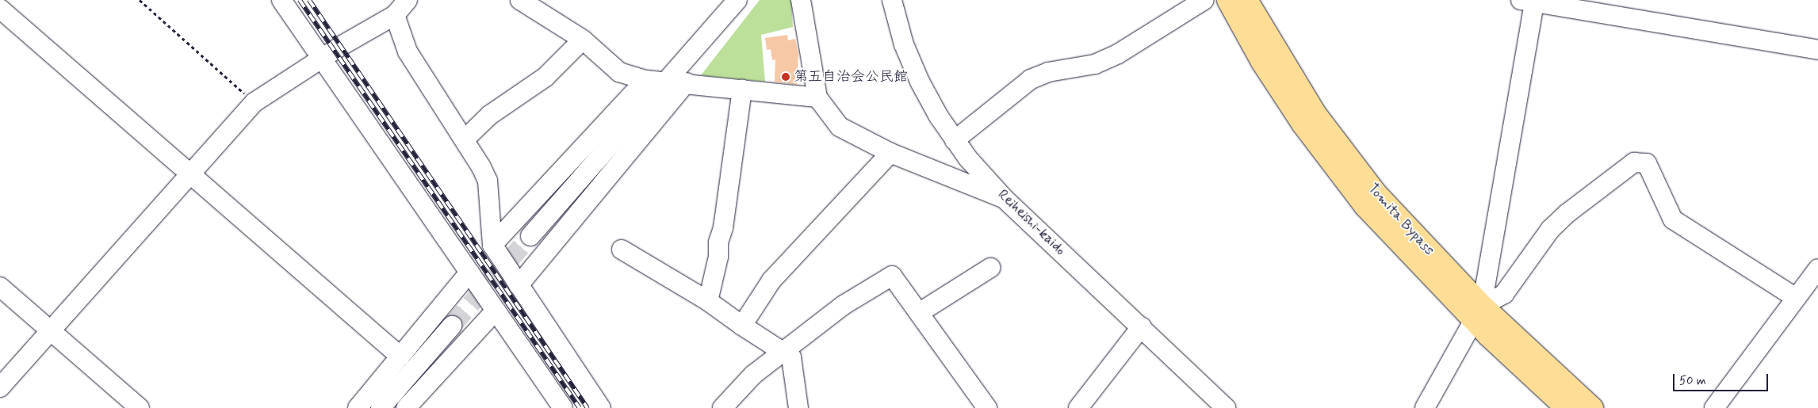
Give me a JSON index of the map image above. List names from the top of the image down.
{
  "streets": {
    "main road": ["Tomita Bypass"],
    "street": ["Reiheishi-kaido"]
  },
  "places": ["第五自治会公民館"],
  "scale_bar": "50 m"
}
